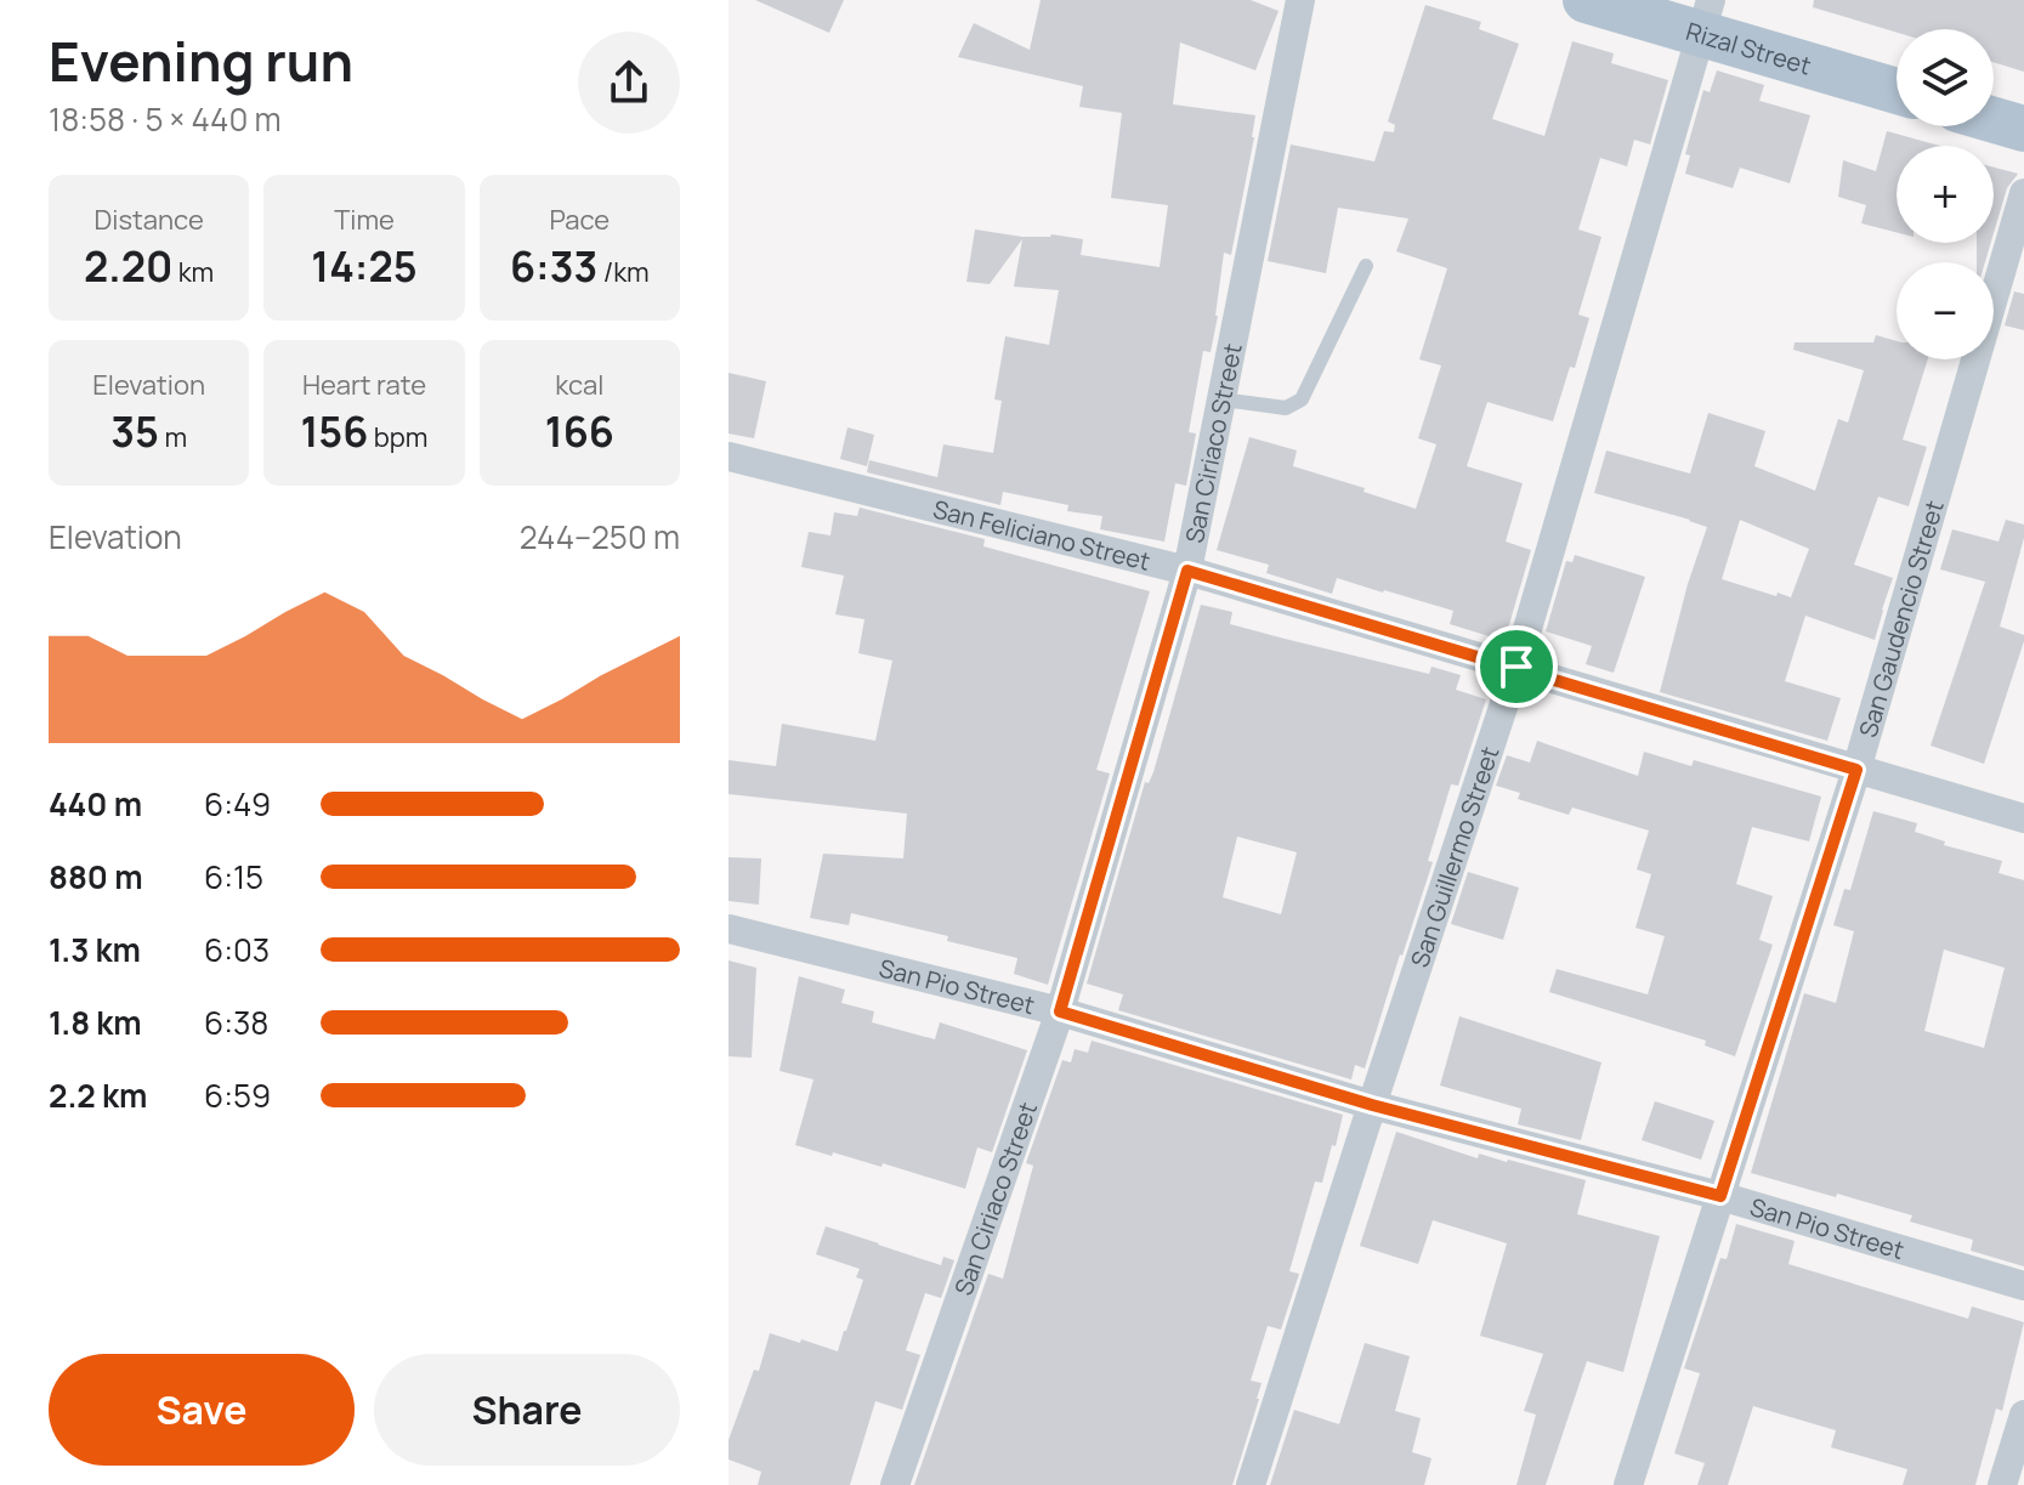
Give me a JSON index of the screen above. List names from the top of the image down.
{
  "streets": {
    "main road": ["Rizal Street"],
    "street": [
      "San Ciriaco Street",
      "San Feliciano Street",
      "San Gaudencio Street",
      "San Guillermo Street",
      "San Pio Street"
    ]
  },
  "crossings": [
    ["Rizal Street", "San Guillermo Street"],
    ["San Ciriaco Street", "San Feliciano Street"],
    ["San Ciriaco Street", "San Pio Street"],
    ["San Feliciano Street", "San Gaudencio Street"],
    ["San Feliciano Street", "San Guillermo Street"],
    ["San Gaudencio Street", "San Pio Street"],
    ["San Guillermo Street", "San Pio Street"]
  ],
  "page": {
    "heading": ["Evening run", "18:58 · 5 × 440 m"],
    "map_buttons": ["+", "−"],
    "stats": [
      ["Distance", "2.20 km"],
      ["Time", "14:25"],
      ["Pace", "6:33 /km"],
      ["Elevation", "35 m"],
      ["Heart rate", "156 bpm"],
      ["kcal", "166"]
    ],
    "chart": ["Elevation", "244–250 m"],
    "list": [
      {
        "name": "440 m",
        "note": "6:49"
      },
      {
        "name": "880 m",
        "note": "6:15"
      },
      {
        "name": "1.3 km",
        "note": "6:03"
      },
      {
        "name": "1.8 km",
        "note": "6:38"
      },
      {
        "name": "2.2 km",
        "note": "6:59"
      }
    ],
    "buttons": ["Save", "Share"]
  }
}
